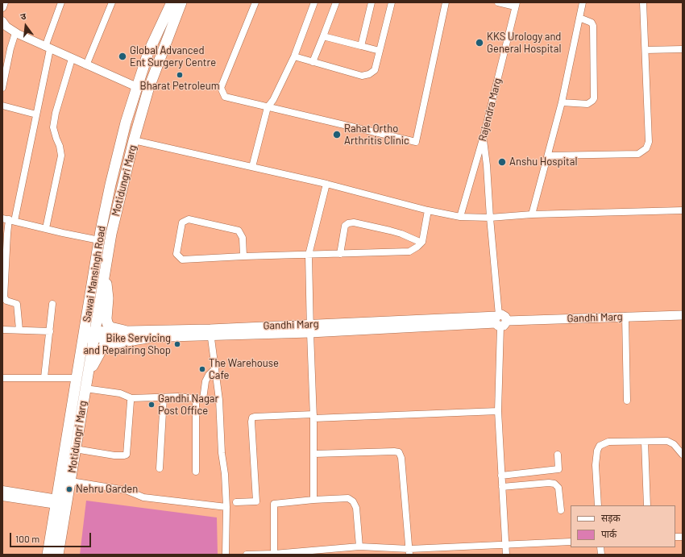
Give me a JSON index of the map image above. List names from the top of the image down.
{
  "streets": {
    "main road": ["Motidungri Marg", "Sawai Mansingh Road", "Gandhi Marg"],
    "street": ["Rajendra Marg"]
  },
  "places": [
    "KKS Urology and General Hospital",
    "Global Advanced Ent Surgery Centre",
    "Bharat Petroleum",
    "Rahat Ortho Arthritis Clinic",
    "Anshu Hospital",
    "Bike Servicing and Repairing Shop",
    "The Warehouse Cafe",
    "Gandhi Nagar Post Office",
    "Nehru Garden"
  ],
  "legend": ["सड़क", "पार्क"],
  "scale_bar": "100 m",
  "north": "top"
}
